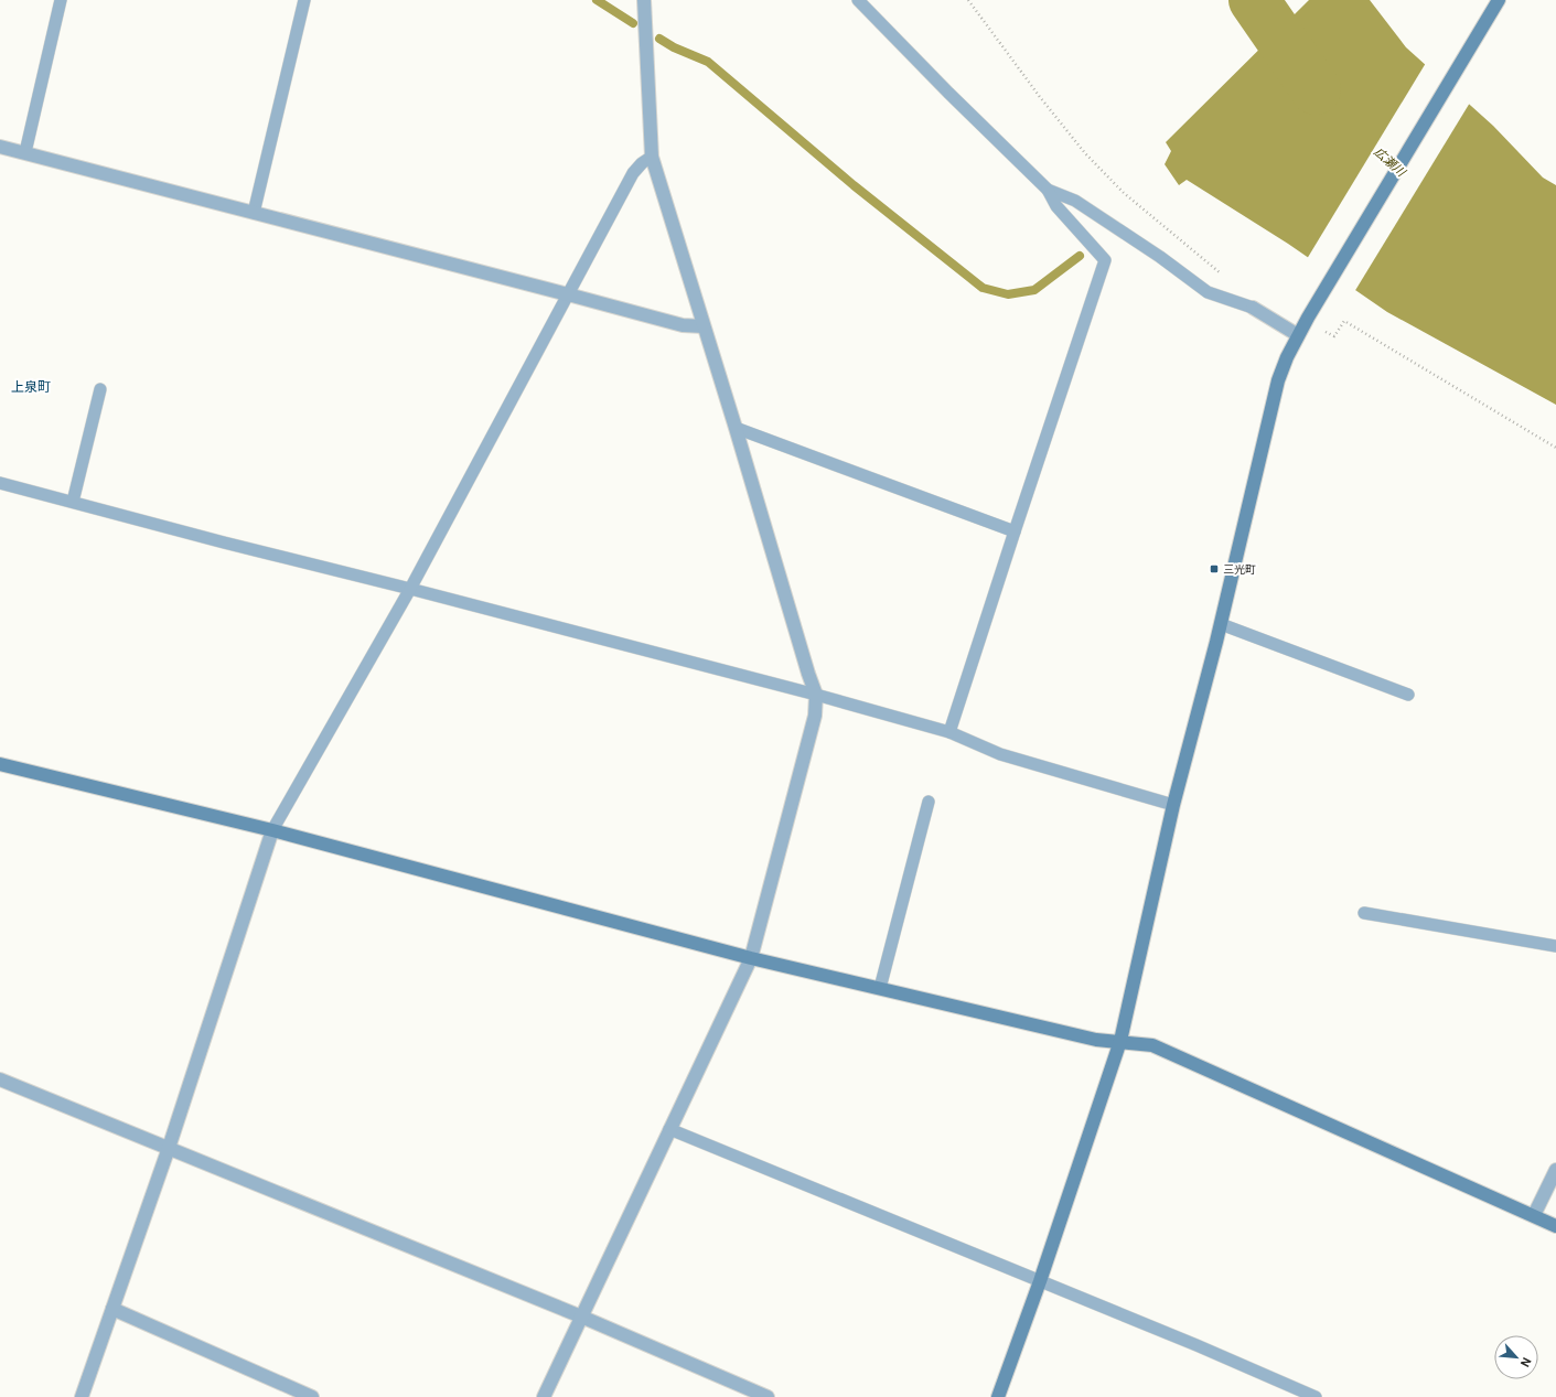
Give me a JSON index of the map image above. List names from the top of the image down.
{
  "districts": ["上泉町"],
  "water": ["広瀬川"],
  "places": {
    "transit": ["三光町"]
  },
  "north": "bottom right"
}
